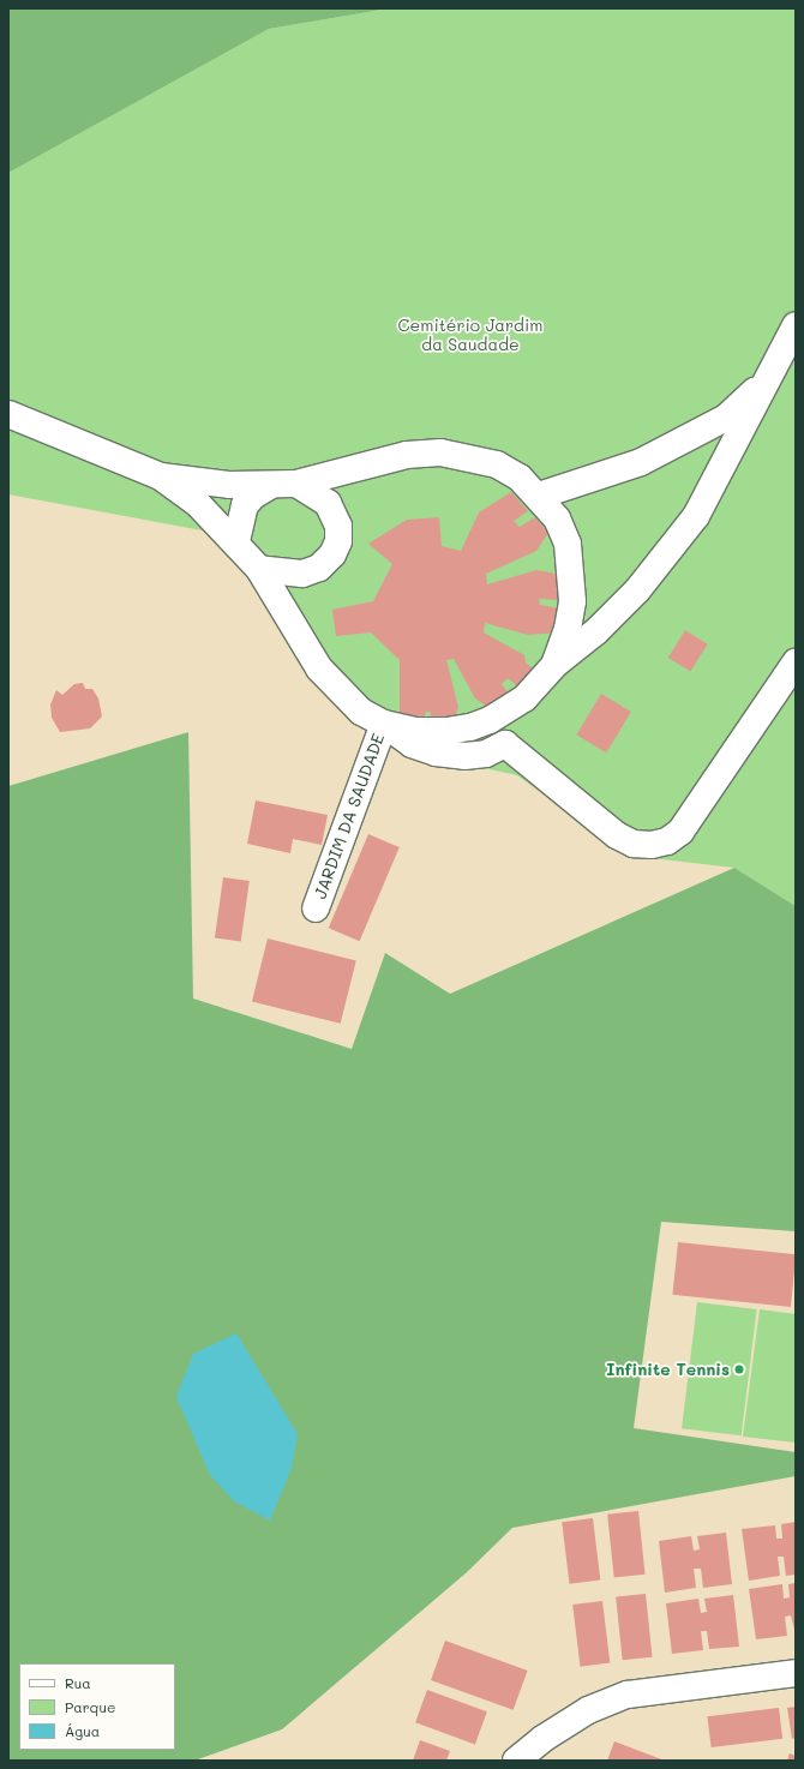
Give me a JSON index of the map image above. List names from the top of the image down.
{
  "streets": {
    "main road": ["JARDIM DA SAUDADE"]
  },
  "parks": ["Cemitério Jardim da Saudade"],
  "places": ["Infinite Tennis"],
  "legend": ["Rua", "Parque", "Água"]
}
